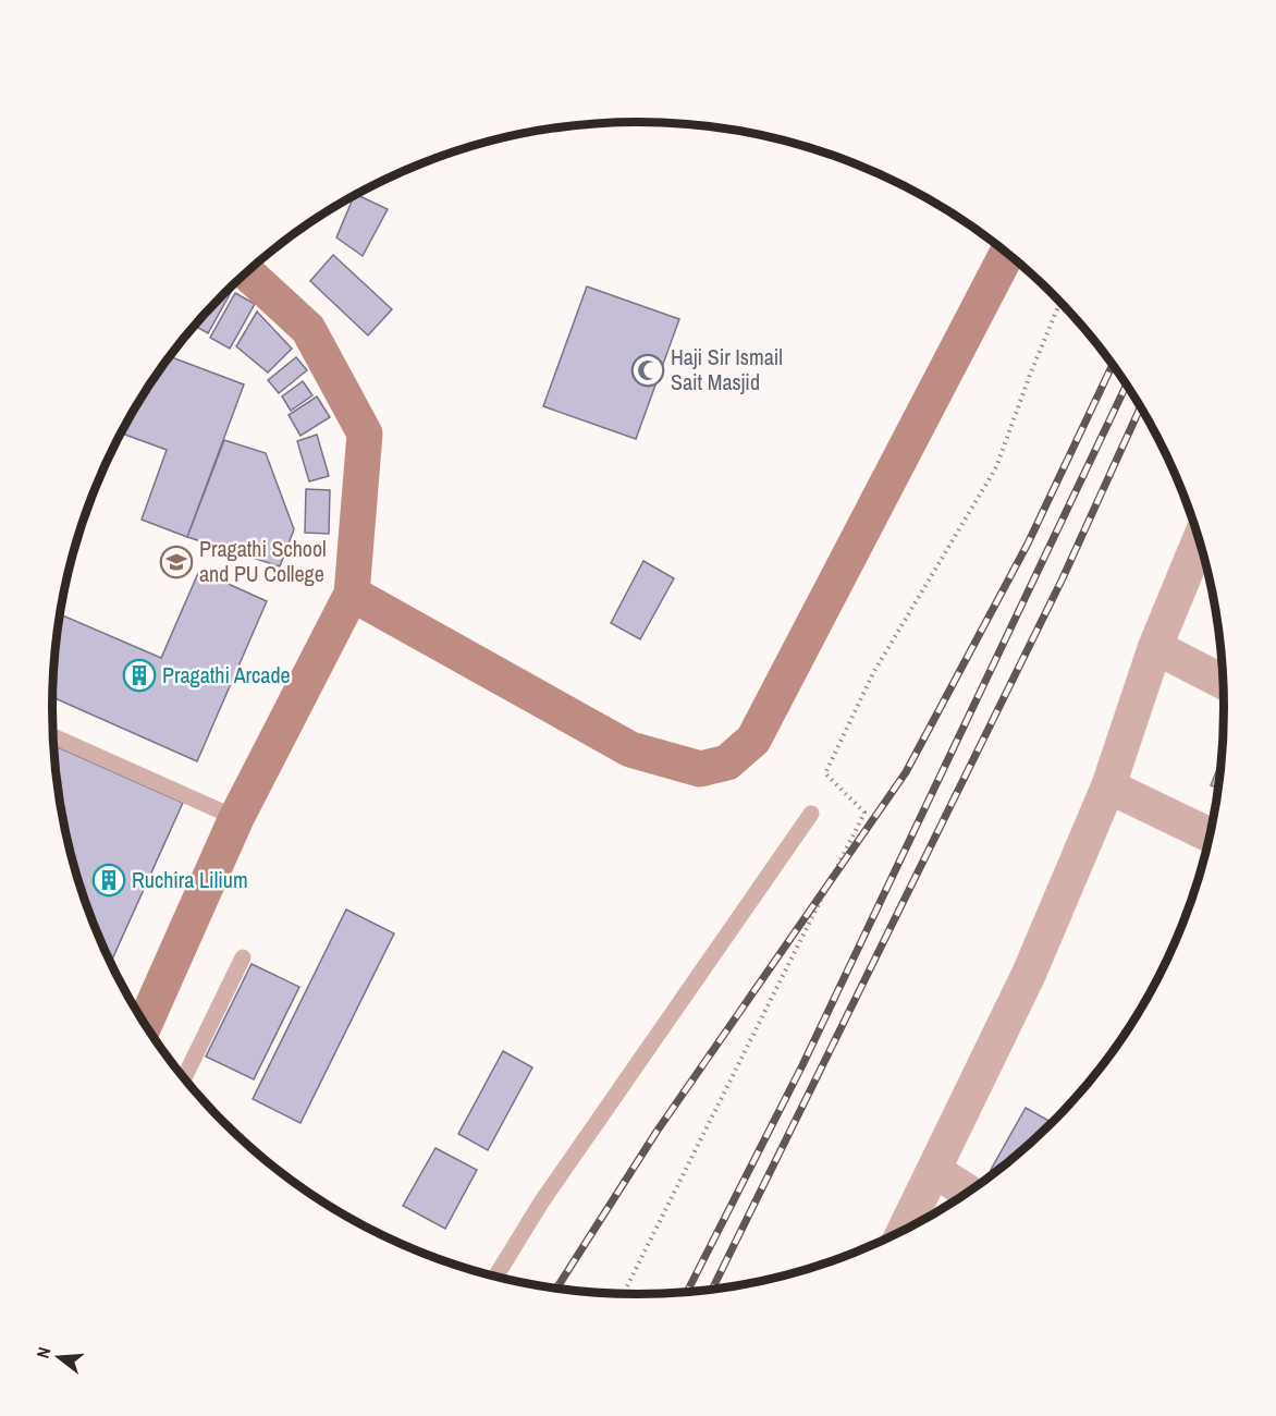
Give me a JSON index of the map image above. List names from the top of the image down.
{
  "places": {
    "mosque": ["Haji Sir Ismail Sait Masjid"],
    "school or university": ["Pragathi School and PU College"],
    "building": ["Pragathi Arcade", "Ruchira Lilium"]
  },
  "north": "left"
}
